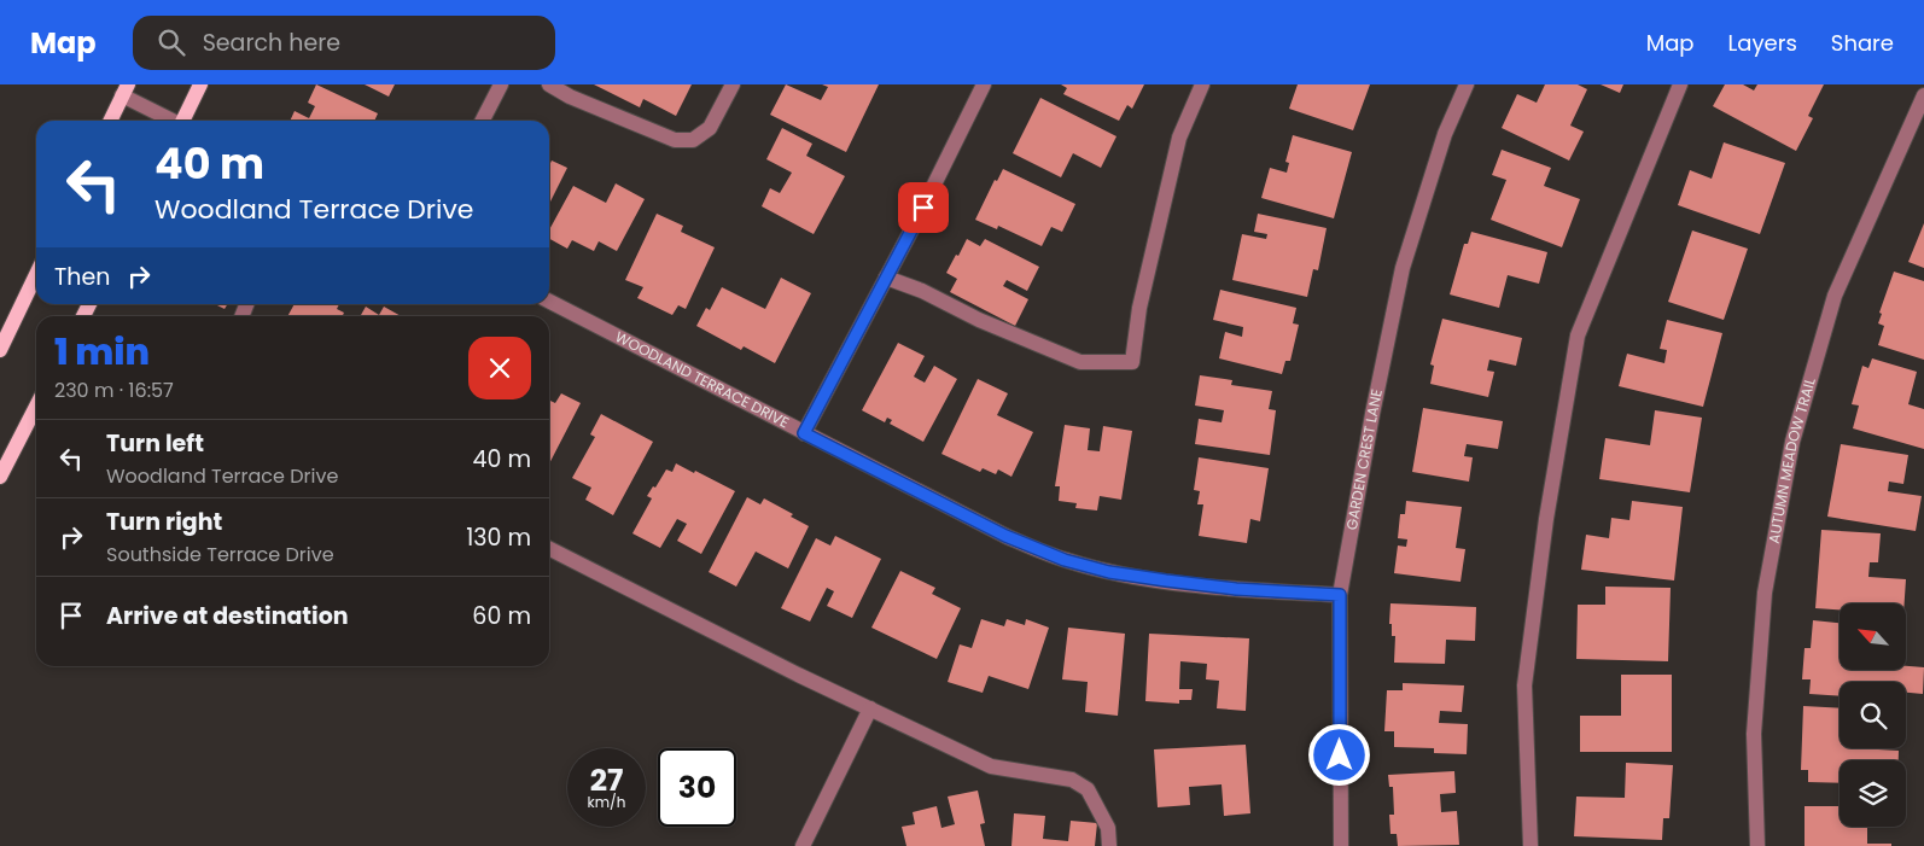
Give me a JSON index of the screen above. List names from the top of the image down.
{
  "streets": {
    "street": ["WOODLAND TERRACE DRIVE", "GARDEN CREST LANE", "AUTUMN MEADOW TRAIL"]
  },
  "crossings": [
    ["WOODLAND TERRACE DRIVE", "GARDEN CREST LANE"]
  ],
  "north": "top left",
  "page": {
    "header": "Map",
    "search": "Search here",
    "nav": ["Map", "Layers", "Share"],
    "turn": ["40 m", "Woodland Terrace Drive"],
    "then": "Then",
    "heading": ["1 min", "230 m · 16:57"],
    "list": [
      {
        "name": "Turn left",
        "note": "Woodland Terrace Drive",
        "value": "40 m"
      },
      {
        "name": "Turn right",
        "note": "Southside Terrace Drive",
        "value": "130 m"
      },
      {
        "name": "Arrive at destination",
        "value": "60 m"
      }
    ],
    "speed": "27 km/h",
    "limit": "30"
  }
}
